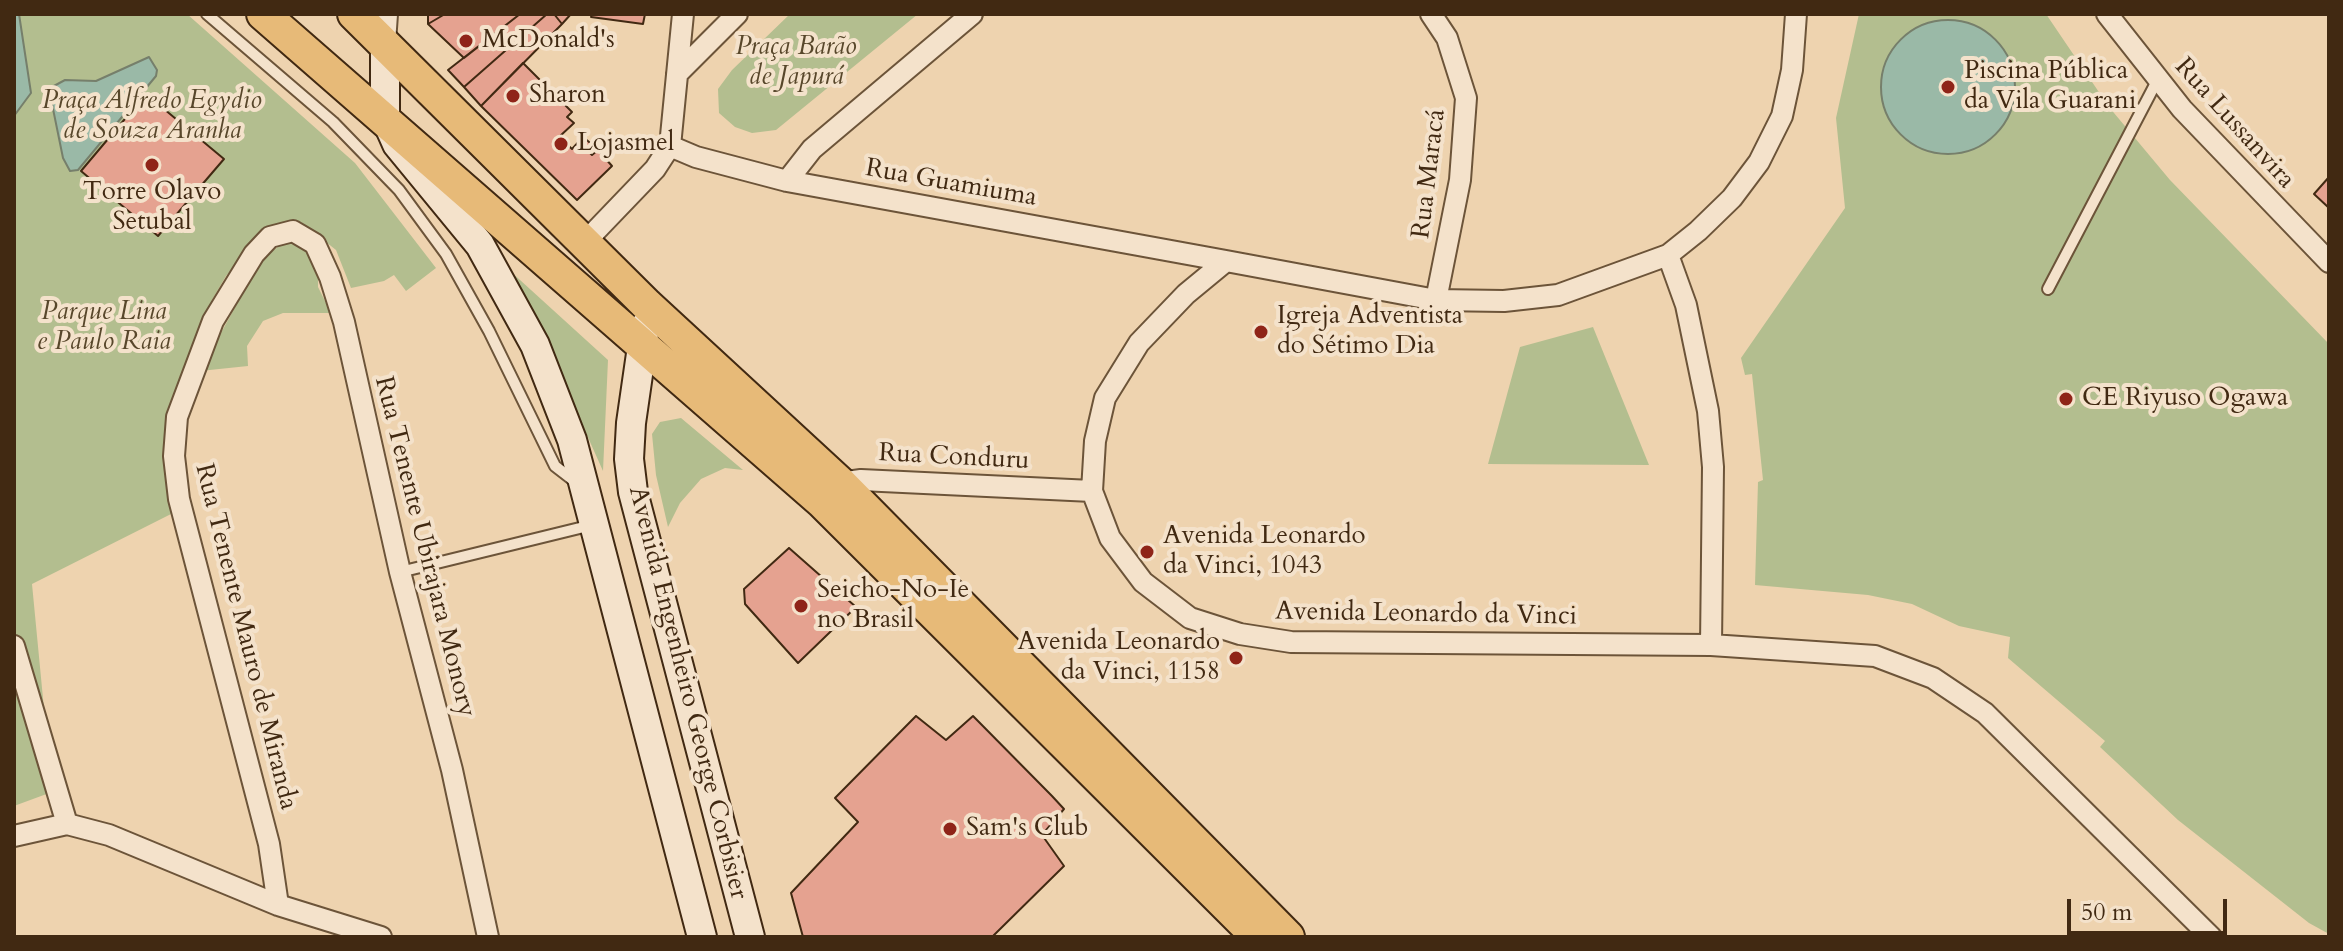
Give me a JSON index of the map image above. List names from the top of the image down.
{
  "streets": {
    "main road": ["Avenida Engenheiro George Corbisier"],
    "street": [
      "Rua Lussanvira",
      "Rua Maracá",
      "Rua Guamiuma",
      "Rua Conduru",
      "Rua Tenente Ubirajara Monory",
      "Avenida Leonardo da Vinci",
      "Rua Tenente Mauro de Miranda"
    ]
  },
  "crossings": [
    ["Rua Guamiuma", "Avenida Leonardo da Vinci"],
    ["Rua Conduru", "Avenida Leonardo da Vinci"],
    ["Rua Tenente Ubirajara Monory", "Rua Tenente Mauro de Miranda"]
  ],
  "parks": ["Praça Barão de Japurá", "Praça Alfredo Egydio de Souza Aranha", "Parque Lina e Paulo Raia"],
  "places": [
    "McDonald's",
    "Piscina Pública da Vila Guarani",
    "Sharon",
    "Lojasmel",
    "Torre Olavo Setubal",
    "Igreja Adventista do Sétimo Dia",
    "CE Riyuso Ogawa",
    "Avenida Leonardo da Vinci, 1043",
    "Seicho-No-Ie no Brasil",
    "Avenida Leonardo da Vinci, 1158",
    "Sam's Club"
  ],
  "scale_bar": "50 m"
}
